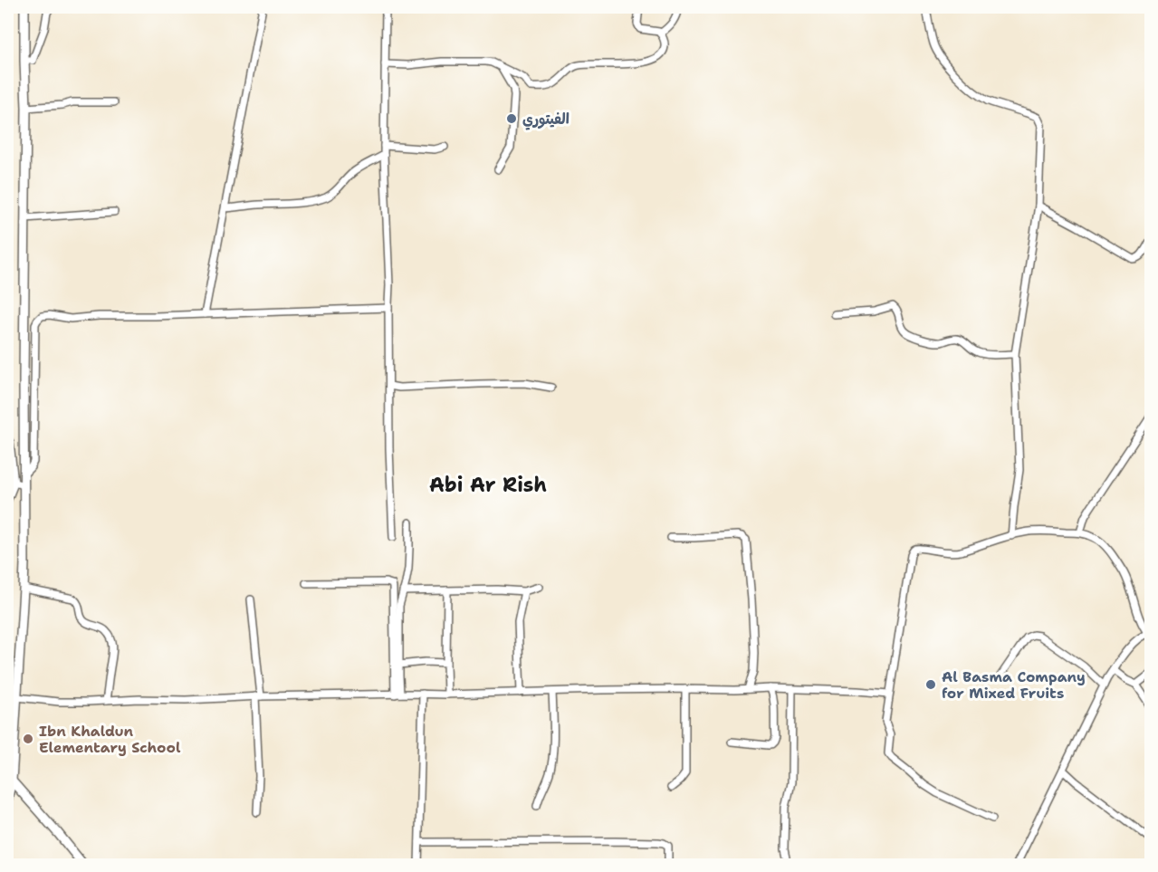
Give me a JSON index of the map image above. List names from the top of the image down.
{
  "districts": ["Abi Ar Rish"],
  "places": ["الفيتوري", "Al Basma Company for Mixed Fruits", "Ibn Khaldun Elementary School"]
}
